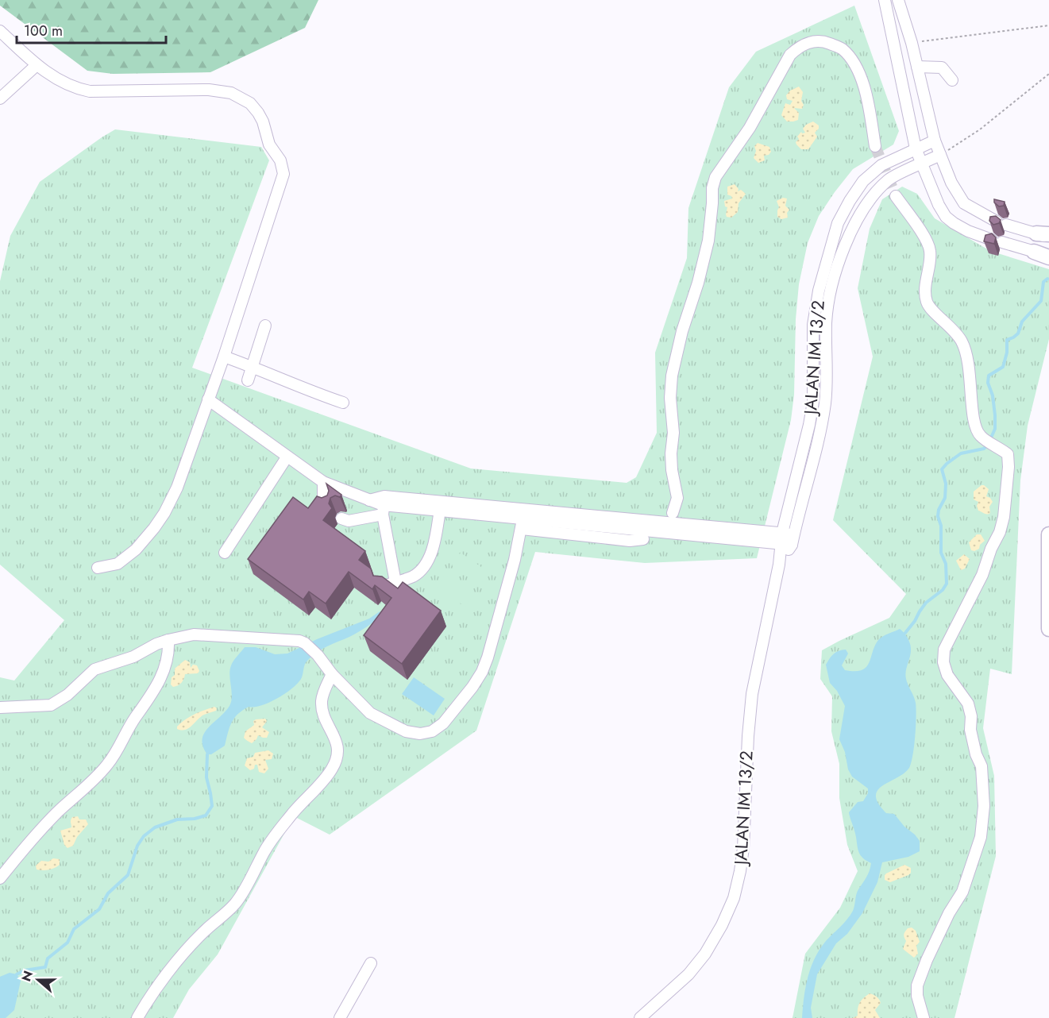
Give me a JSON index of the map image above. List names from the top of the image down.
{
  "streets": {
    "street": ["JALAN IM 13/2"]
  },
  "scale_bar": "100 m",
  "north": "left"
}
